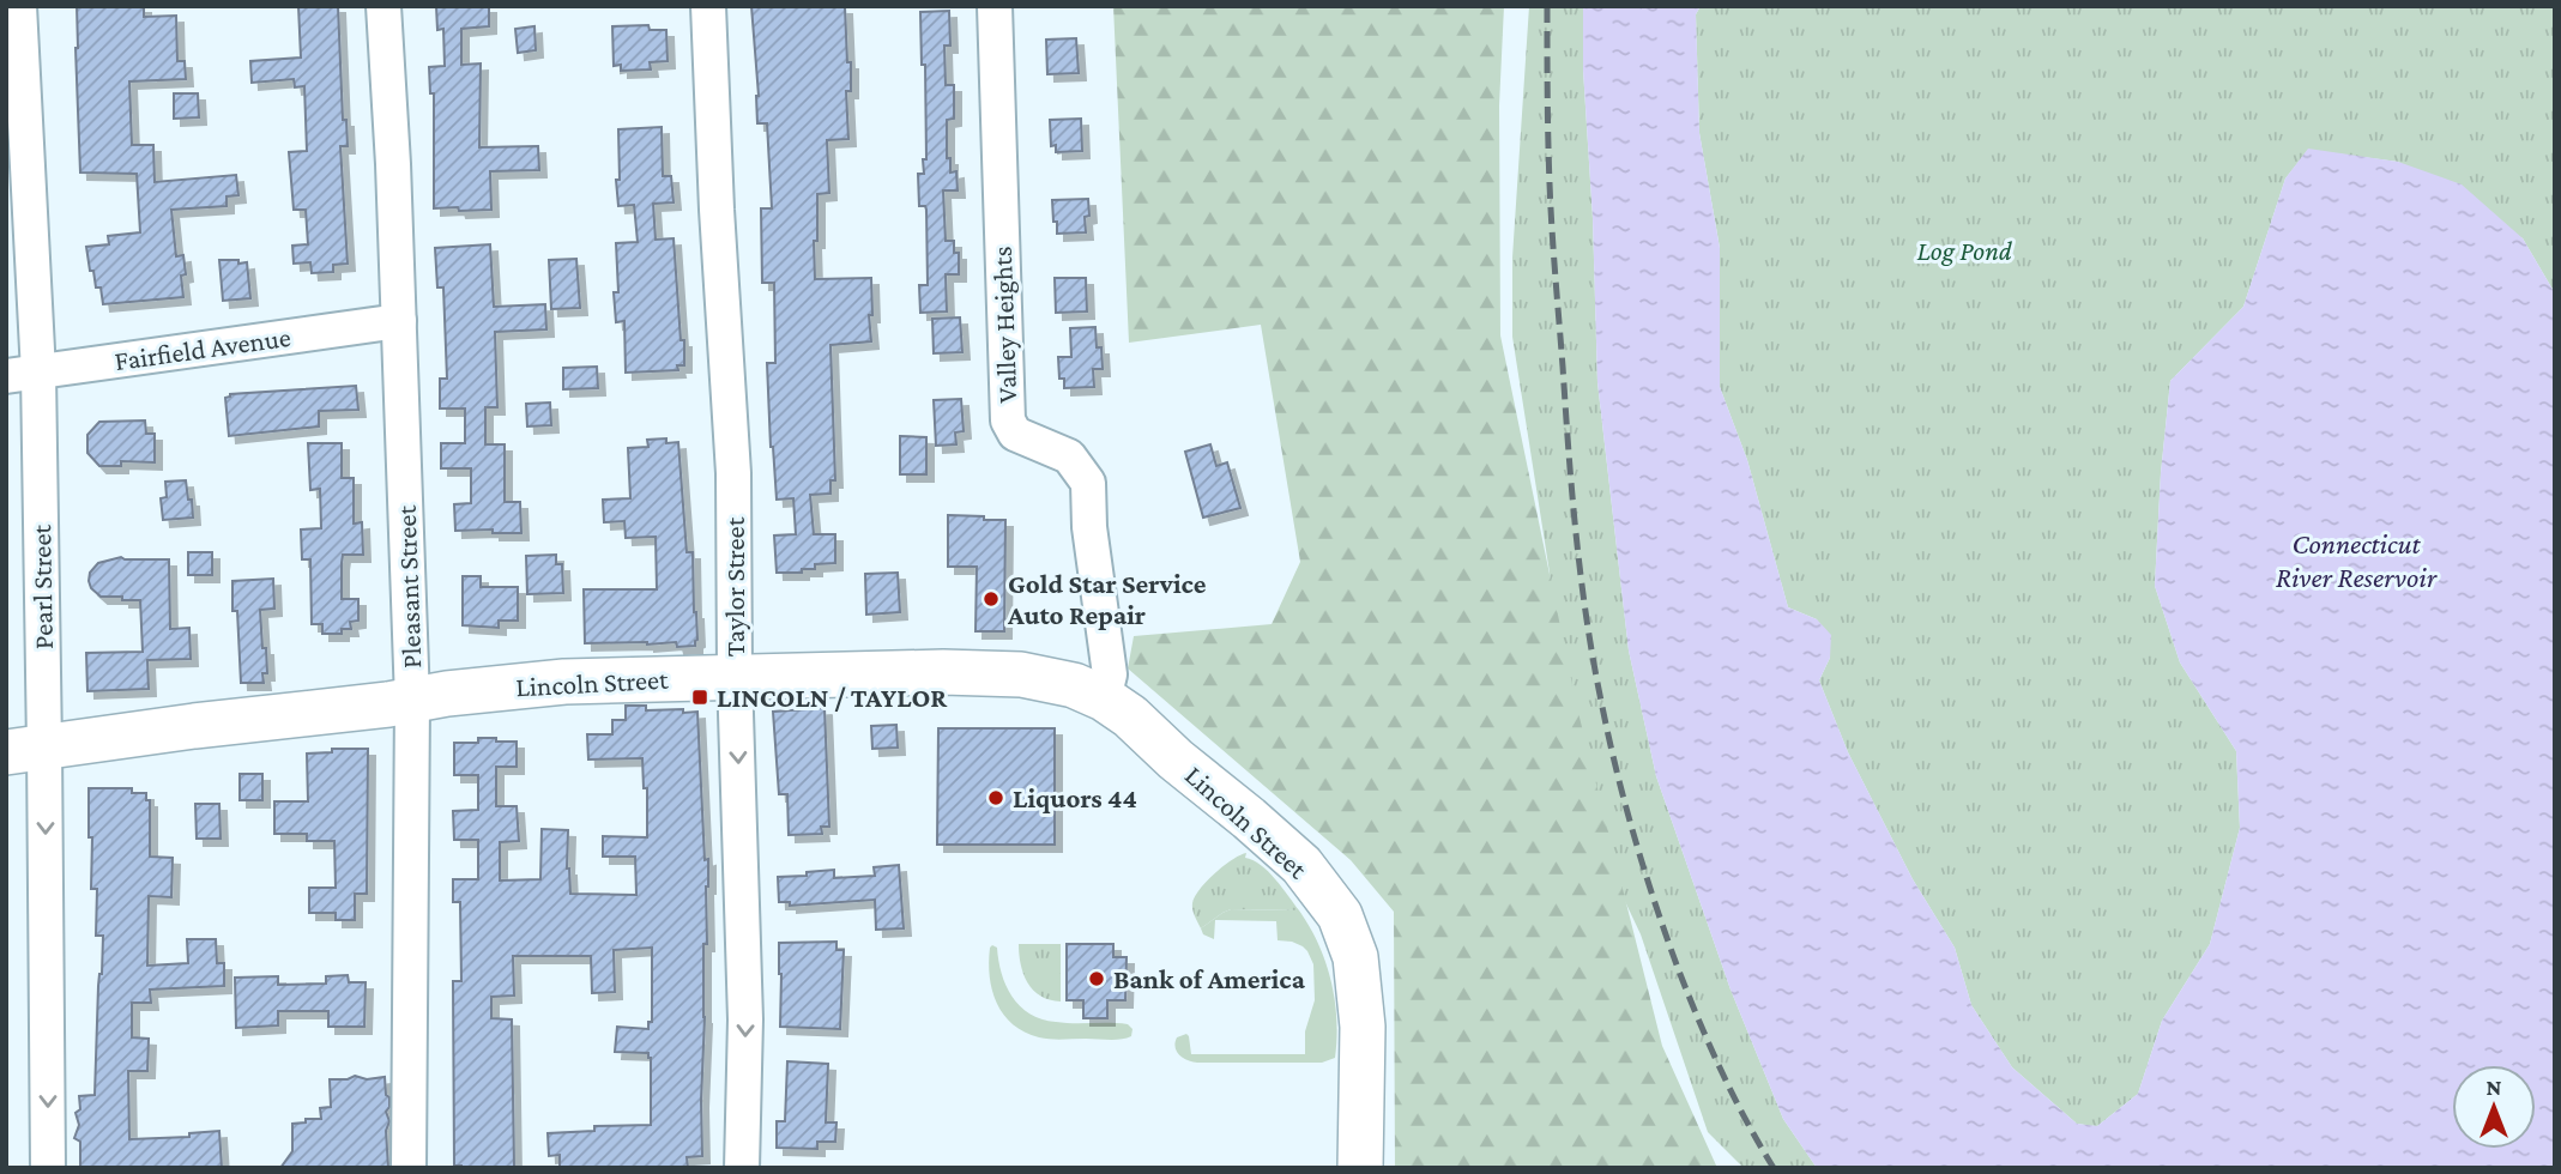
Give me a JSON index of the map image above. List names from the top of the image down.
{
  "streets": {
    "main road": ["Lincoln Street"],
    "street": [
      "Valley Heights",
      "Fairfield Avenue",
      "Pearl Street",
      "Pleasant Street",
      "Taylor Street"
    ]
  },
  "crossings": [
    ["Valley Heights", "Lincoln Street"],
    ["Fairfield Avenue", "Pearl Street"],
    ["Fairfield Avenue", "Pleasant Street"],
    ["Pearl Street", "Lincoln Street"],
    ["Pleasant Street", "Lincoln Street"],
    ["Taylor Street", "Lincoln Street"]
  ],
  "one_way": ["Pearl Street", "Taylor Street"],
  "water": ["Connecticut River Reservoir"],
  "parks": ["Log Pond"],
  "places": {
    "other": ["Gold Star Service Auto Repair", "Liquors 44", "Bank of America"],
    "transit": ["LINCOLN / TAYLOR"]
  },
  "north": "top"
}
